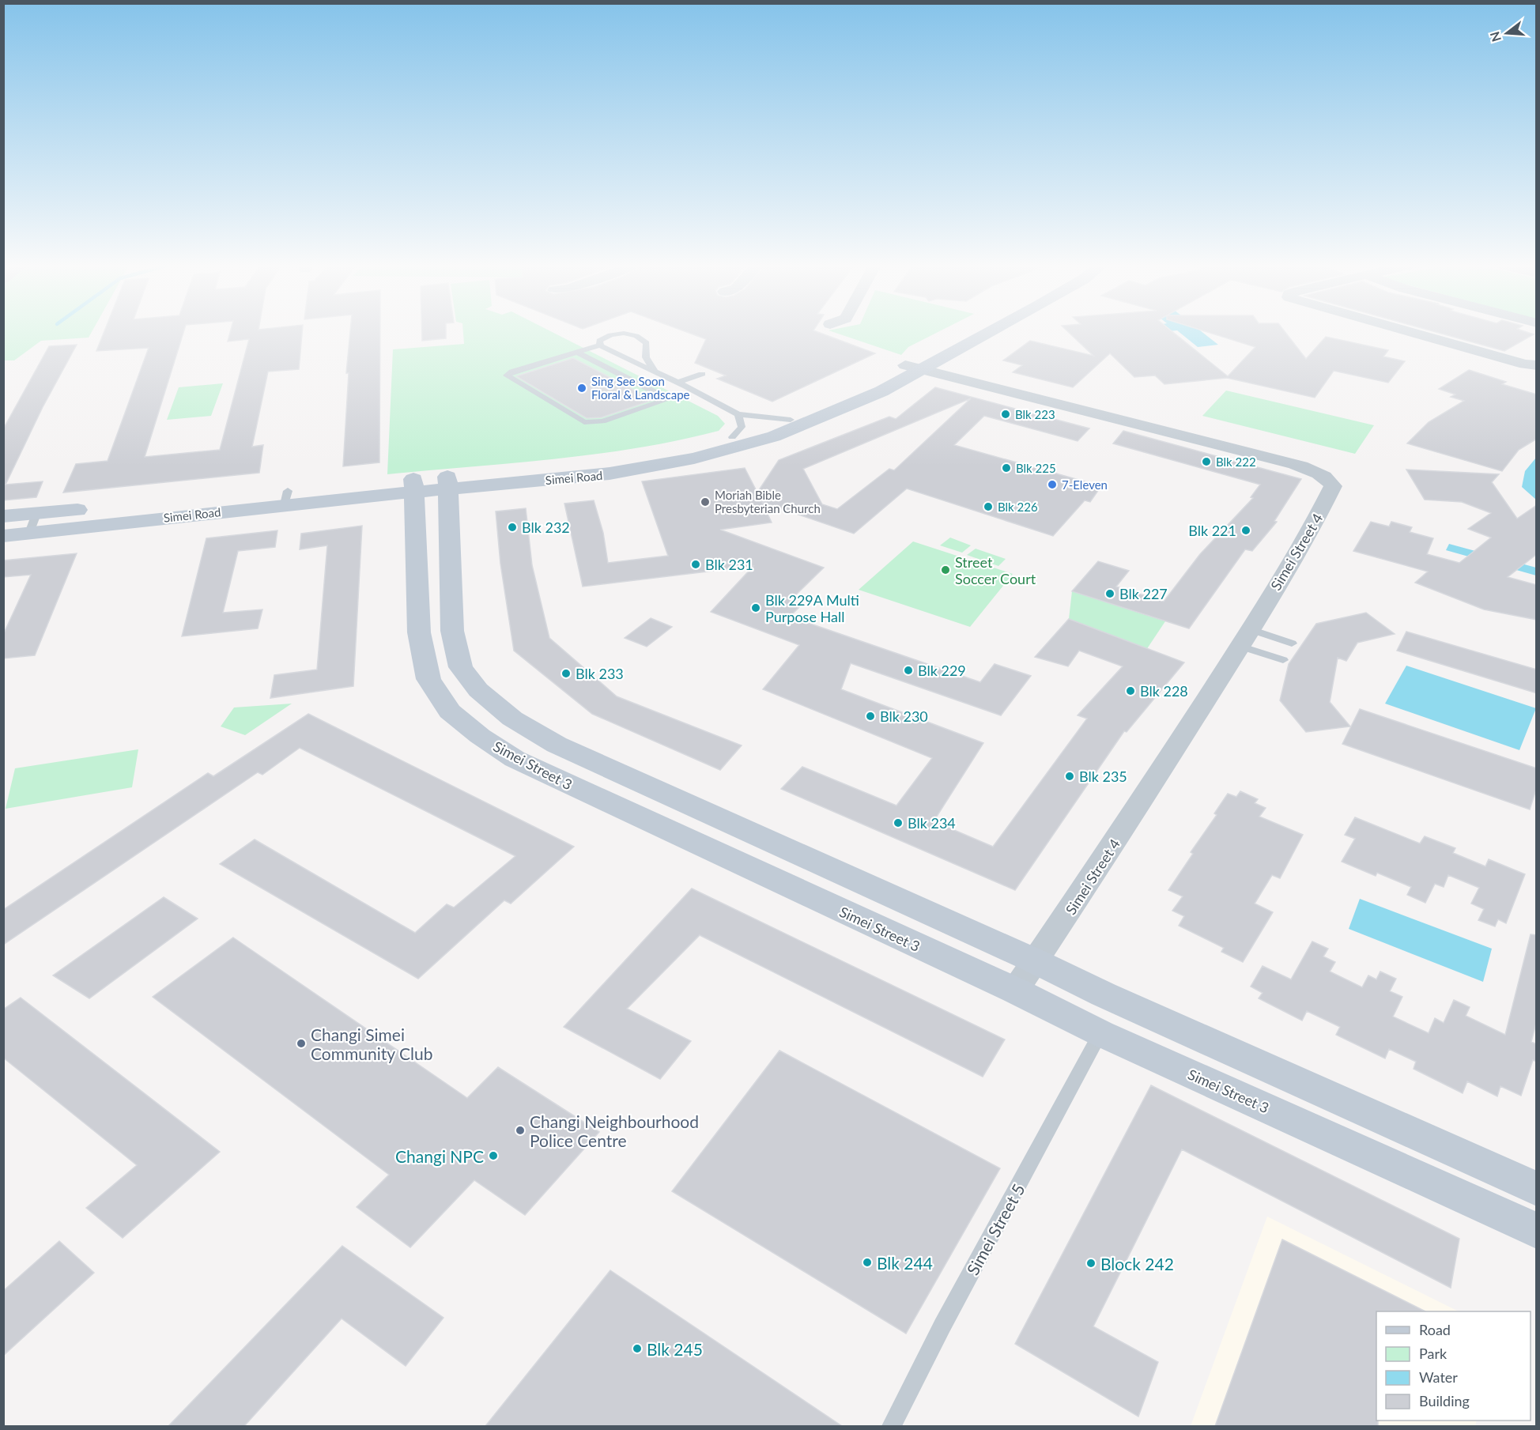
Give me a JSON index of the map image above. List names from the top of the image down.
{
  "streets": {
    "main road": ["Simei Road", "Simei Street 3"],
    "street": ["Simei Street 4"],
    "lane": ["Simei Street 5"]
  },
  "crossings": [
    ["Simei Road", "Simei Street 4"],
    ["Simei Road", "Simei Street 3"],
    ["Simei Street 4", "Simei Street 3"],
    ["Simei Street 3", "Simei Street 5"]
  ],
  "places": [
    "Sing See Soon Floral & Landscape",
    "Blk 223",
    "Blk 222",
    "Blk 225",
    "7-Eleven",
    "Moriah Bible Presbyterian Church",
    "Blk 226",
    "Blk 232",
    "Blk 221",
    "Blk 231",
    "Street Soccer Court",
    "Blk 227",
    "Blk 229A Multi Purpose Hall",
    "Blk 229",
    "Blk 233",
    "Blk 228",
    "Blk 230",
    "Blk 235",
    "Blk 234",
    "Changi Simei Community Club",
    "Changi Neighbourhood Police Centre",
    "Changi NPC",
    "Blk 244",
    "Block 242",
    "Blk 245"
  ],
  "legend": [
    "Road",
    "Park",
    "Water",
    "Building"
  ],
  "north": "left"
}
